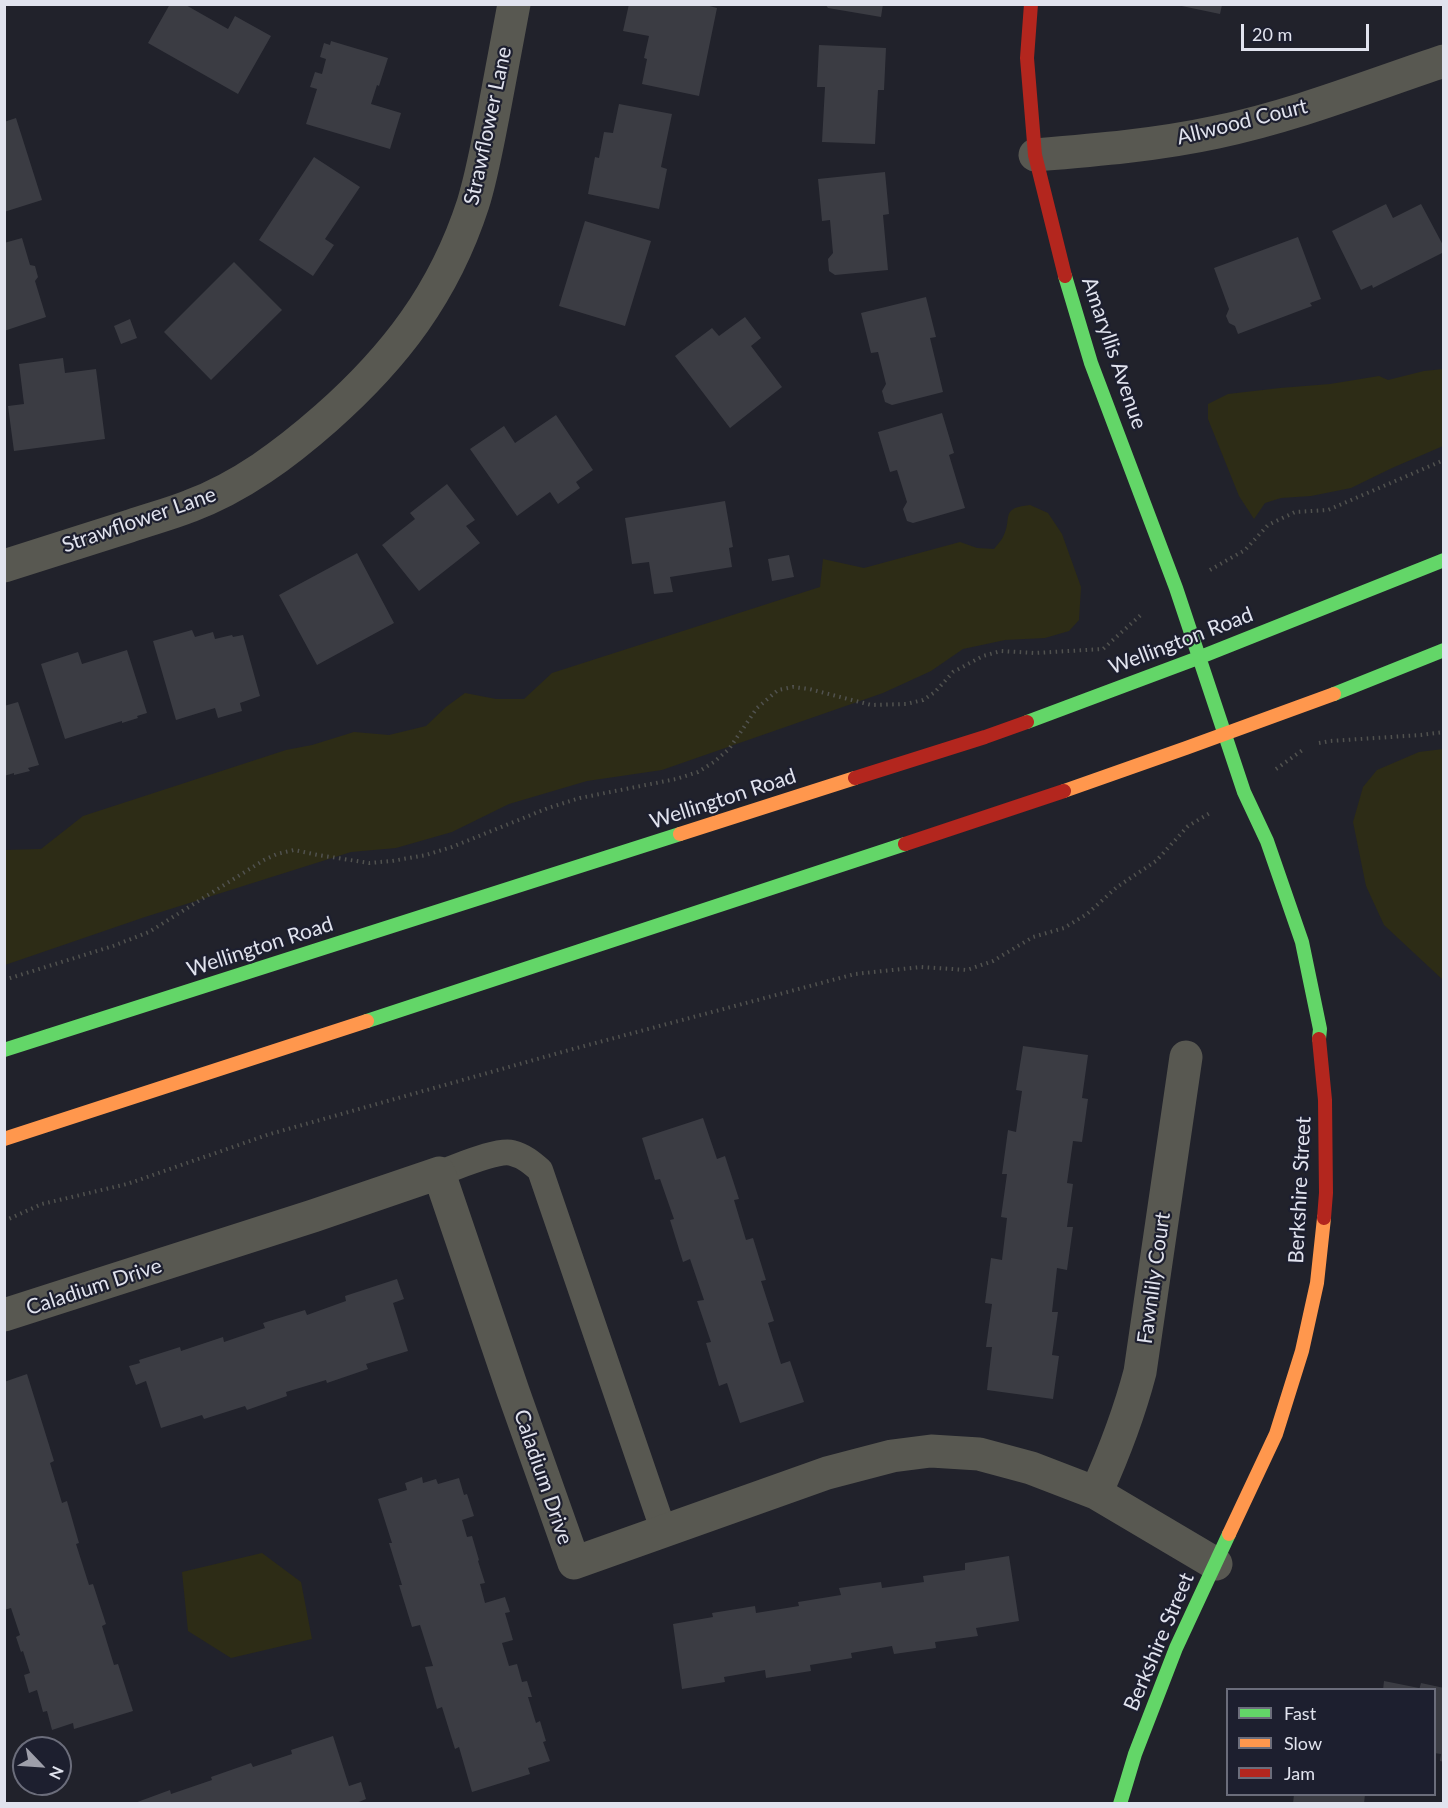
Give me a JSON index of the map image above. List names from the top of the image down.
{
  "streets": {
    "main road": ["Amaryllis Avenue", "Wellington Road", "Berkshire Street"],
    "street": [
      "Allwood Court",
      "Strawflower Lane",
      "Fawnlily Court",
      "Caladium Drive"
    ]
  },
  "crossings": [
    ["Allwood Court", "Amaryllis Avenue"],
    ["Amaryllis Avenue", "Wellington Road"],
    ["Amaryllis Avenue", "Berkshire Street"],
    ["Berkshire Street", "Caladium Drive"],
    ["Fawnlily Court", "Caladium Drive"]
  ],
  "legend": ["Fast", "Slow", "Jam"],
  "scale_bar": "20 m",
  "north": "bottom right"
}
